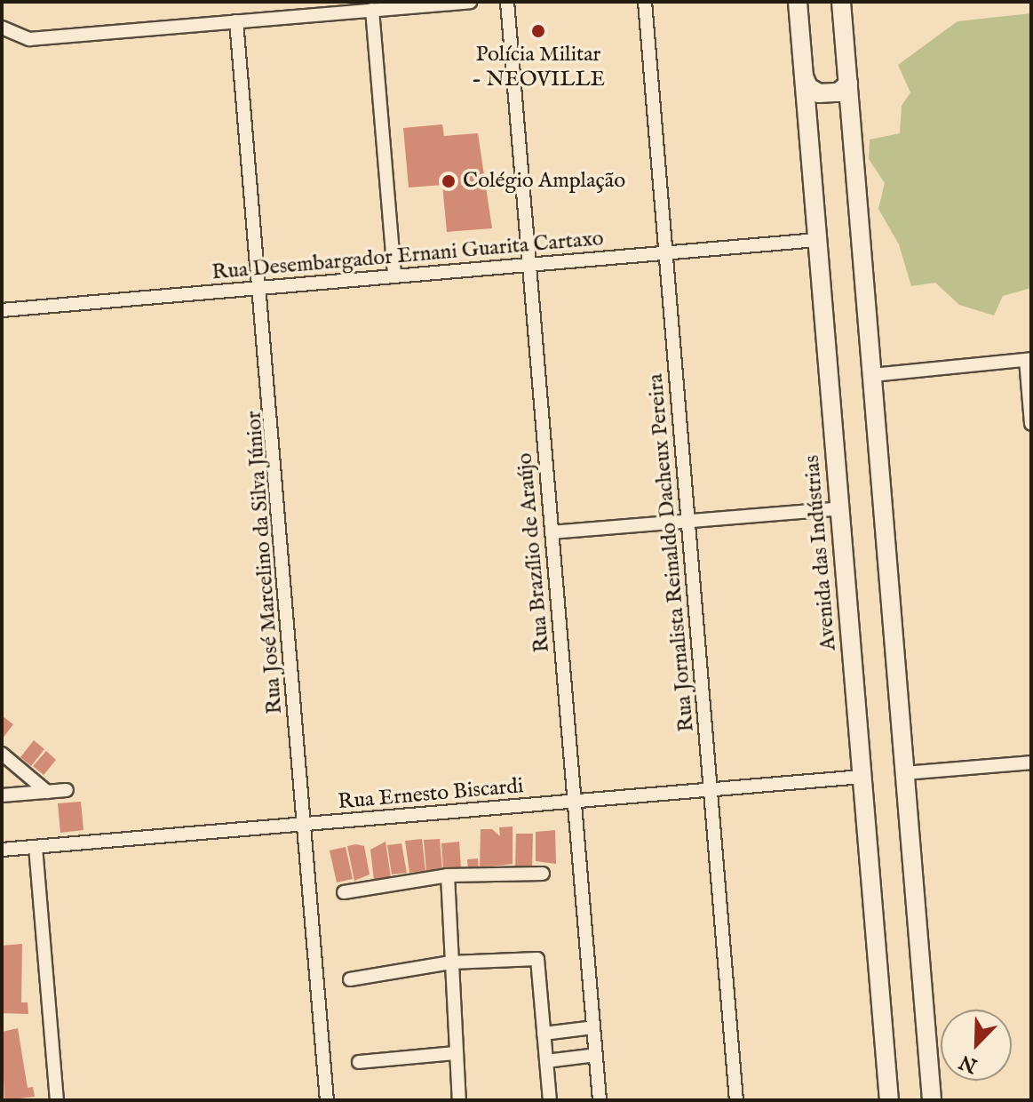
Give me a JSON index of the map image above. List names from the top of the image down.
{
  "streets": {
    "main road": ["Avenida das Indústrias"],
    "street": [
      "Rua Desembargador Ernani Guarita Cartaxo",
      "Rua Brazílio de Araújo",
      "Rua Jornalista Reinaldo Dacheux Pereira",
      "Rua José Marcelino da Silva Júnior",
      "Rua Ernesto Biscardi"
    ]
  },
  "crossings": [
    ["Rua Desembargador Ernani Guarita Cartaxo", "Rua Brazílio de Araújo"],
    ["Rua Desembargador Ernani Guarita Cartaxo", "Rua Jornalista Reinaldo Dacheux Pereira"],
    ["Rua Desembargador Ernani Guarita Cartaxo", "Avenida das Indústrias"],
    ["Rua Desembargador Ernani Guarita Cartaxo", "Rua José Marcelino da Silva Júnior"],
    ["Rua Brazílio de Araújo", "Rua Ernesto Biscardi"],
    ["Rua Jornalista Reinaldo Dacheux Pereira", "Rua Ernesto Biscardi"],
    ["Avenida das Indústrias", "Rua Ernesto Biscardi"],
    ["Rua José Marcelino da Silva Júnior", "Rua Ernesto Biscardi"]
  ],
  "places": ["Polícia Militar - NEOVILLE", "Colégio Amplação"],
  "north": "bottom left"
}
